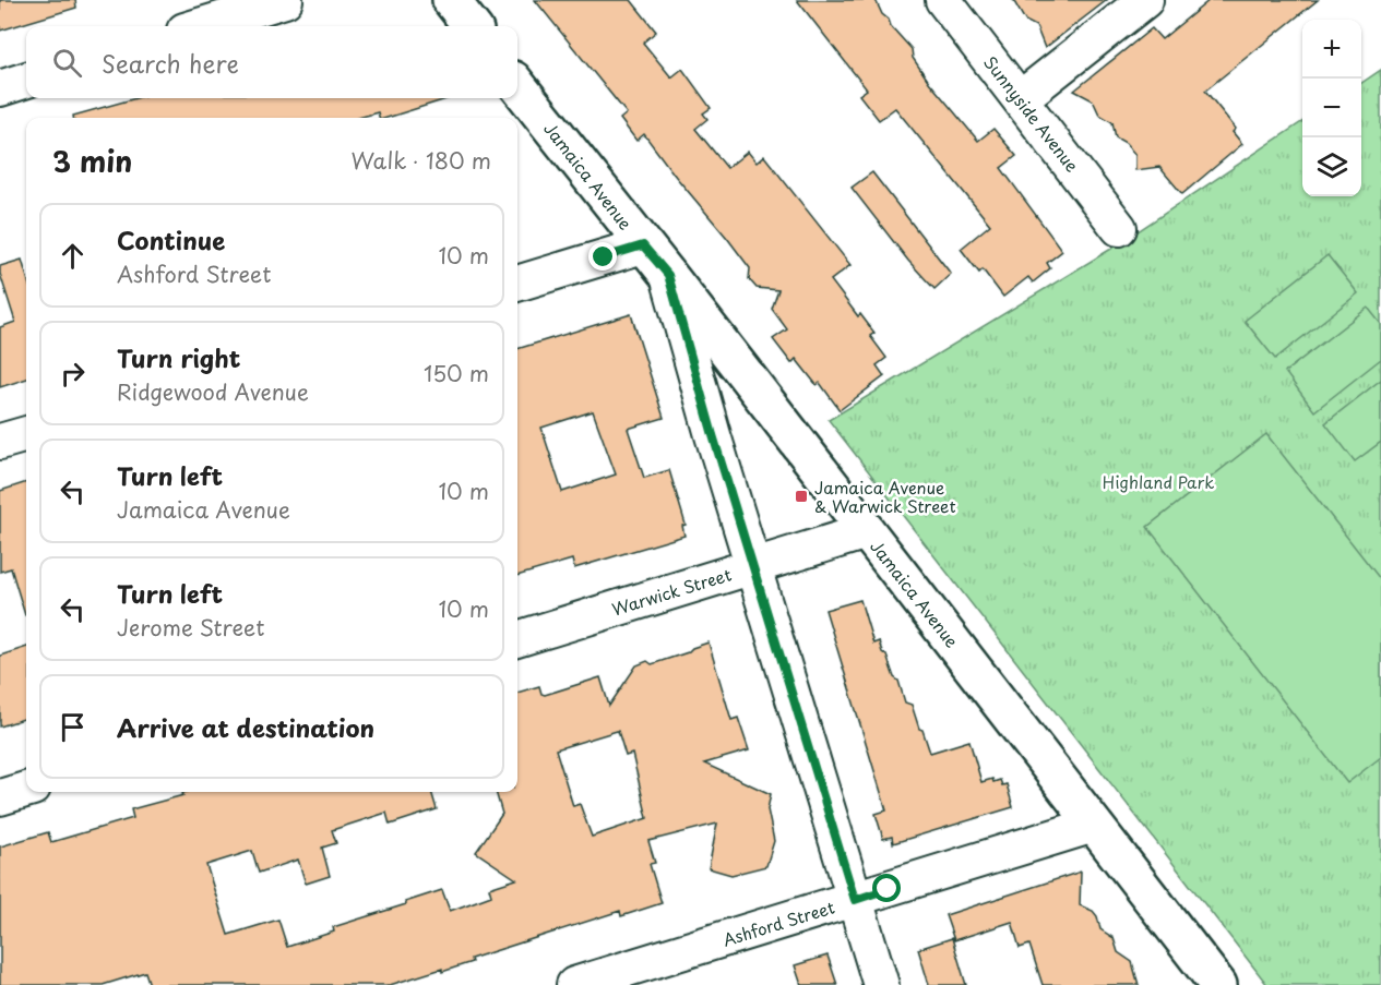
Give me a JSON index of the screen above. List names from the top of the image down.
{
  "streets": {
    "main road": ["Jamaica Avenue"],
    "street": ["Sunnyside Avenue", "Warwick Street", "Ashford Street"]
  },
  "crossings": [
    ["Jamaica Avenue", "Warwick Street"],
    ["Jamaica Avenue", "Ashford Street"]
  ],
  "parks": ["Highland Park"],
  "places": {
    "transit": ["Jamaica Avenue & Warwick Street"]
  },
  "page": {
    "map_buttons": ["+", "−"],
    "search": "Search here",
    "heading": ["3 min", "Walk · 180 m"],
    "list": [
      ["Continue", "Ashford Street", "10 m"],
      ["Turn right", "Ridgewood Avenue", "150 m"],
      ["Turn left", "Jamaica Avenue", "10 m"],
      ["Turn left", "Jerome Street", "10 m"],
      "Arrive at destination"
    ]
  }
}
